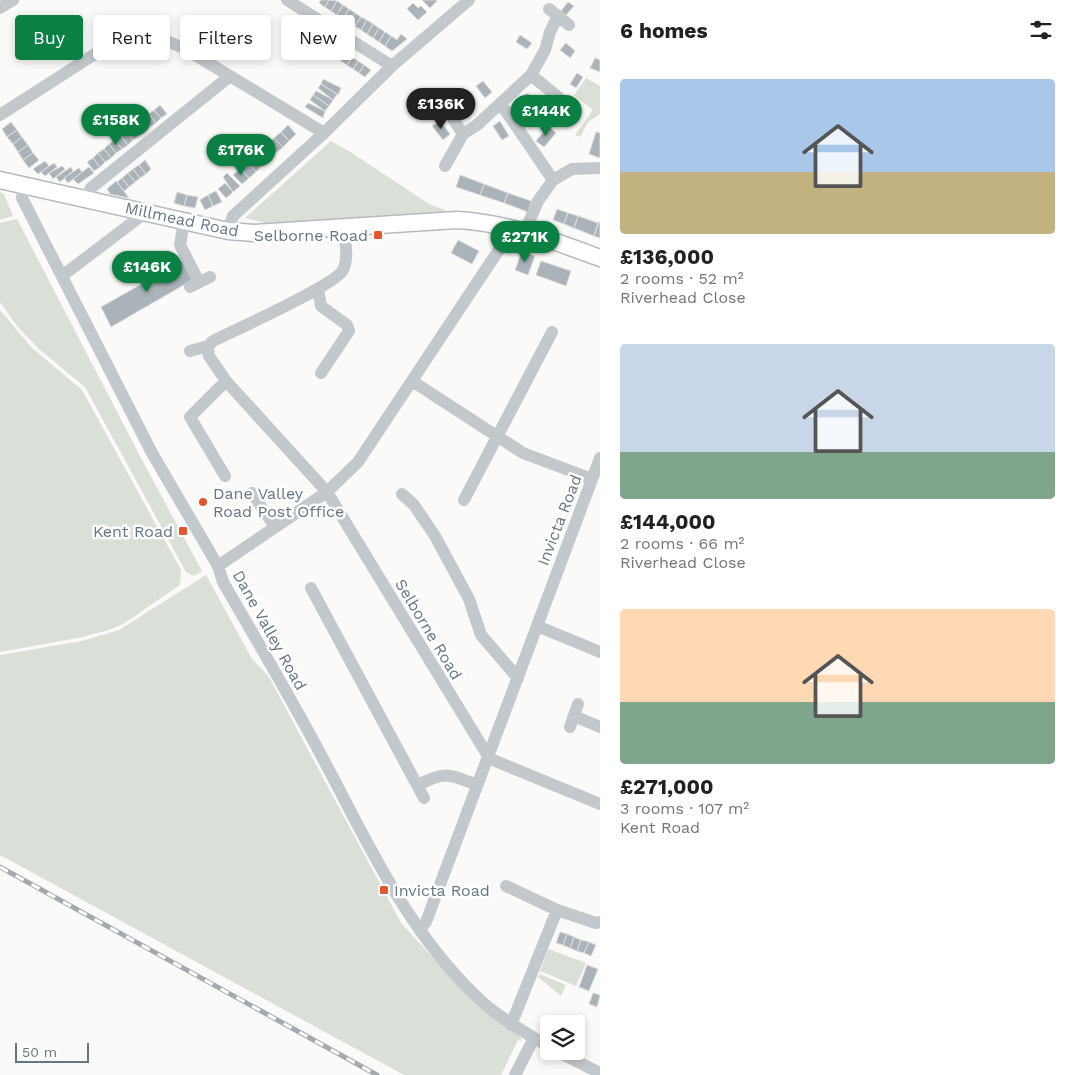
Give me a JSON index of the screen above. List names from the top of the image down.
{
  "streets": {
    "main road": ["Millmead Road"],
    "street": ["Invicta Road", "Selborne Road", "Dane Valley Road"]
  },
  "crossings": [
    ["Millmead Road", "Dane Valley Road"],
    ["Invicta Road", "Selborne Road"],
    ["Invicta Road", "Dane Valley Road"]
  ],
  "places": {
    "transit": ["Selborne Road", "Kent Road", "Invicta Road"],
    "other": ["Dane Valley Road Post Office"]
  },
  "scale_bar": "50 m",
  "page": {
    "heading": "6 homes",
    "chip": [
      "Buy",
      "Rent",
      "Filters",
      "New"
    ],
    "list": [
      {
        "name": "£136,000",
        "note": "2 rooms · 52 m² · Riverhead Close"
      },
      {
        "name": "£144,000",
        "note": "2 rooms · 66 m² · Riverhead Close"
      },
      {
        "name": "£271,000",
        "note": "3 rooms · 107 m² · Kent Road"
      }
    ],
    "price": [
      "£136K",
      "£144K",
      "£158K",
      "£176K",
      "£271K",
      "£146K"
    ],
    "scale": "50 m"
  }
}
